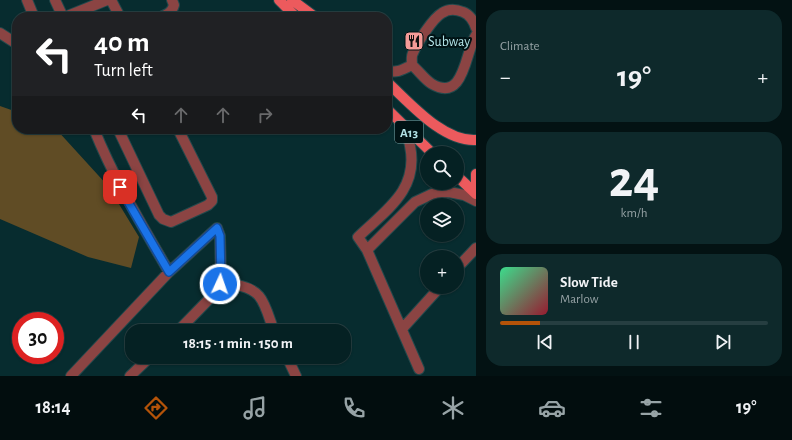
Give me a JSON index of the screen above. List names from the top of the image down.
{
  "streets": {
    "main road": ["A13"]
  },
  "places": {
    "restaurant": ["Subway"]
  },
  "page": {
    "tile": [
      "Climate",
      ["24", "km/h"]
    ],
    "turn": ["40 m", "Turn left"],
    "heat": ["−", "19°", "+"],
    "map_buttons": "+",
    "song": ["Slow Tide", "Marlow"],
    "limit": "30",
    "trip": "18:15 · 1 min · 150 m",
    "tabs": ["18:14", "19°"]
  }
}
